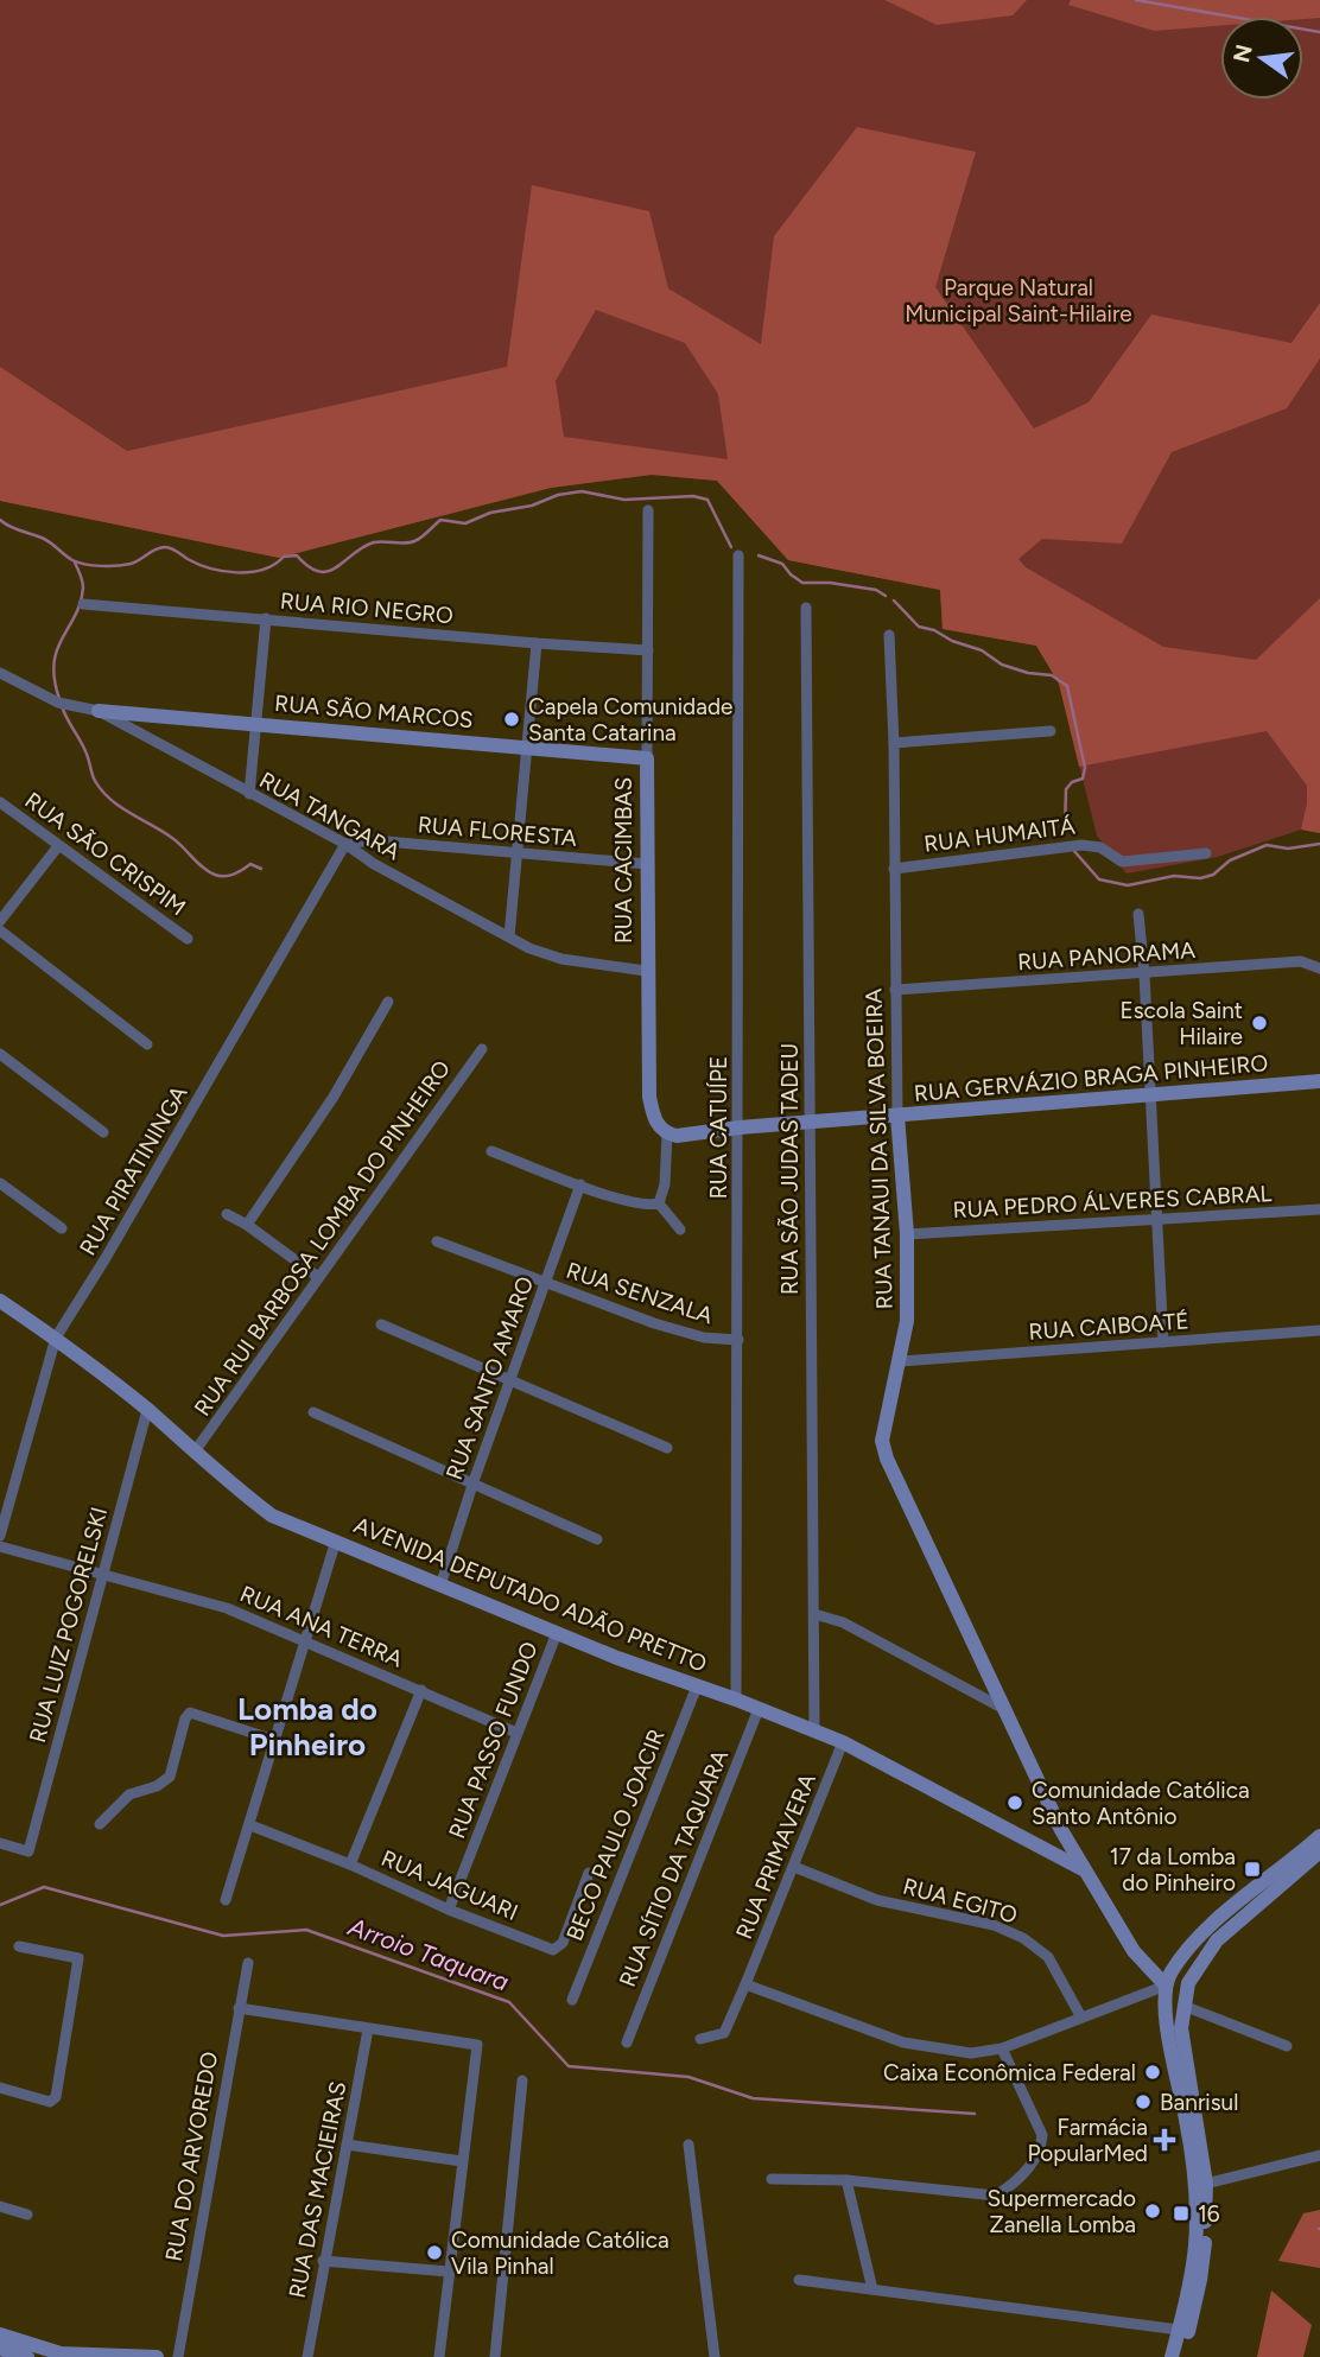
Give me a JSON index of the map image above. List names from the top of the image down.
{
  "streets": {
    "street": [
      "RUA RIO NEGRO",
      "RUA SÃO MARCOS",
      "RUA TANGARA",
      "RUA FLORESTA",
      "RUA HUMAITÁ",
      "RUA SÃO CRISPIM",
      "RUA CACIMBAS",
      "RUA PANORAMA",
      "RUA GERVÁZIO BRAGA PINHEIRO",
      "RUA CATUÍPE",
      "RUA TANAUI DA SILVA BOEIRA",
      "RUA SÃO JUDAS TADEU",
      "RUA PIRATININGA",
      "RUA PEDRO ÁLVERES CABRAL",
      "RUA RUI BARBOSA LOMBA DO PINHEIRO",
      "RUA SENZALA",
      "RUA CAIBOATÉ",
      "RUA SANTO AMARO",
      "AVENIDA DEPUTADO ADÃO PRETTO",
      "RUA LUIZ POGORELSKI",
      "RUA ANA TERRA",
      "RUA PASSO FUNDO",
      "BECO PAULO JOACIR",
      "RUA PRIMAVERA",
      "RUA SÍTIO DA TAQUARA",
      "RUA JAGUARI",
      "RUA EGITO",
      "RUA DO ARVOREDO",
      "RUA DAS MACIEIRAS"
    ]
  },
  "crossings": [
    ["RUA RIO NEGRO", "RUA CACIMBAS"],
    ["RUA SÃO MARCOS", "RUA TANGARA"],
    ["RUA SÃO MARCOS", "RUA CACIMBAS"],
    ["RUA TANGARA", "RUA FLORESTA"],
    ["RUA TANGARA", "RUA CACIMBAS"],
    ["RUA TANGARA", "RUA PIRATININGA"],
    ["RUA FLORESTA", "RUA CACIMBAS"],
    ["RUA FLORESTA", "RUA PIRATININGA"],
    ["RUA HUMAITÁ", "RUA TANAUI DA SILVA BOEIRA"],
    ["RUA CACIMBAS", "RUA GERVÁZIO BRAGA PINHEIRO"],
    ["RUA PANORAMA", "RUA TANAUI DA SILVA BOEIRA"],
    ["RUA GERVÁZIO BRAGA PINHEIRO", "RUA CATUÍPE"],
    ["RUA GERVÁZIO BRAGA PINHEIRO", "RUA TANAUI DA SILVA BOEIRA"],
    ["RUA GERVÁZIO BRAGA PINHEIRO", "RUA SÃO JUDAS TADEU"],
    ["RUA CATUÍPE", "RUA SENZALA"],
    ["RUA CATUÍPE", "AVENIDA DEPUTADO ADÃO PRETTO"],
    ["RUA TANAUI DA SILVA BOEIRA", "RUA PEDRO ÁLVERES CABRAL"],
    ["RUA TANAUI DA SILVA BOEIRA", "RUA CAIBOATÉ"],
    ["RUA TANAUI DA SILVA BOEIRA", "AVENIDA DEPUTADO ADÃO PRETTO"],
    ["RUA SÃO JUDAS TADEU", "AVENIDA DEPUTADO ADÃO PRETTO"],
    ["RUA PIRATININGA", "AVENIDA DEPUTADO ADÃO PRETTO"],
    ["RUA RUI BARBOSA LOMBA DO PINHEIRO", "AVENIDA DEPUTADO ADÃO PRETTO"],
    ["RUA SENZALA", "RUA SANTO AMARO"],
    ["RUA SANTO AMARO", "AVENIDA DEPUTADO ADÃO PRETTO"],
    ["AVENIDA DEPUTADO ADÃO PRETTO", "RUA LUIZ POGORELSKI"],
    ["AVENIDA DEPUTADO ADÃO PRETTO", "RUA PASSO FUNDO"],
    ["AVENIDA DEPUTADO ADÃO PRETTO", "BECO PAULO JOACIR"],
    ["AVENIDA DEPUTADO ADÃO PRETTO", "RUA PRIMAVERA"],
    ["AVENIDA DEPUTADO ADÃO PRETTO", "RUA SÍTIO DA TAQUARA"],
    ["RUA LUIZ POGORELSKI", "RUA ANA TERRA"],
    ["RUA ANA TERRA", "RUA PASSO FUNDO"],
    ["RUA PASSO FUNDO", "RUA JAGUARI"],
    ["RUA PRIMAVERA", "RUA EGITO"]
  ],
  "districts": ["Lomba do Pinheiro"],
  "water": ["Arroio Taquara"],
  "parks": ["Parque Natural Municipal Saint-Hilaire"],
  "places": {
    "other": [
      "Capela Comunidade Santa Catarina",
      "Escola Saint Hilaire",
      "Comunidade Católica Santo Antônio",
      "Caixa Econômica Federal",
      "Banrisul",
      "Supermercado Zanella Lomba",
      "Comunidade Católica Vila Pinhal"
    ],
    "transit": ["17 da Lomba do Pinheiro", "16"],
    "health": ["Farmácia PopularMed"]
  },
  "north": "left"
}
